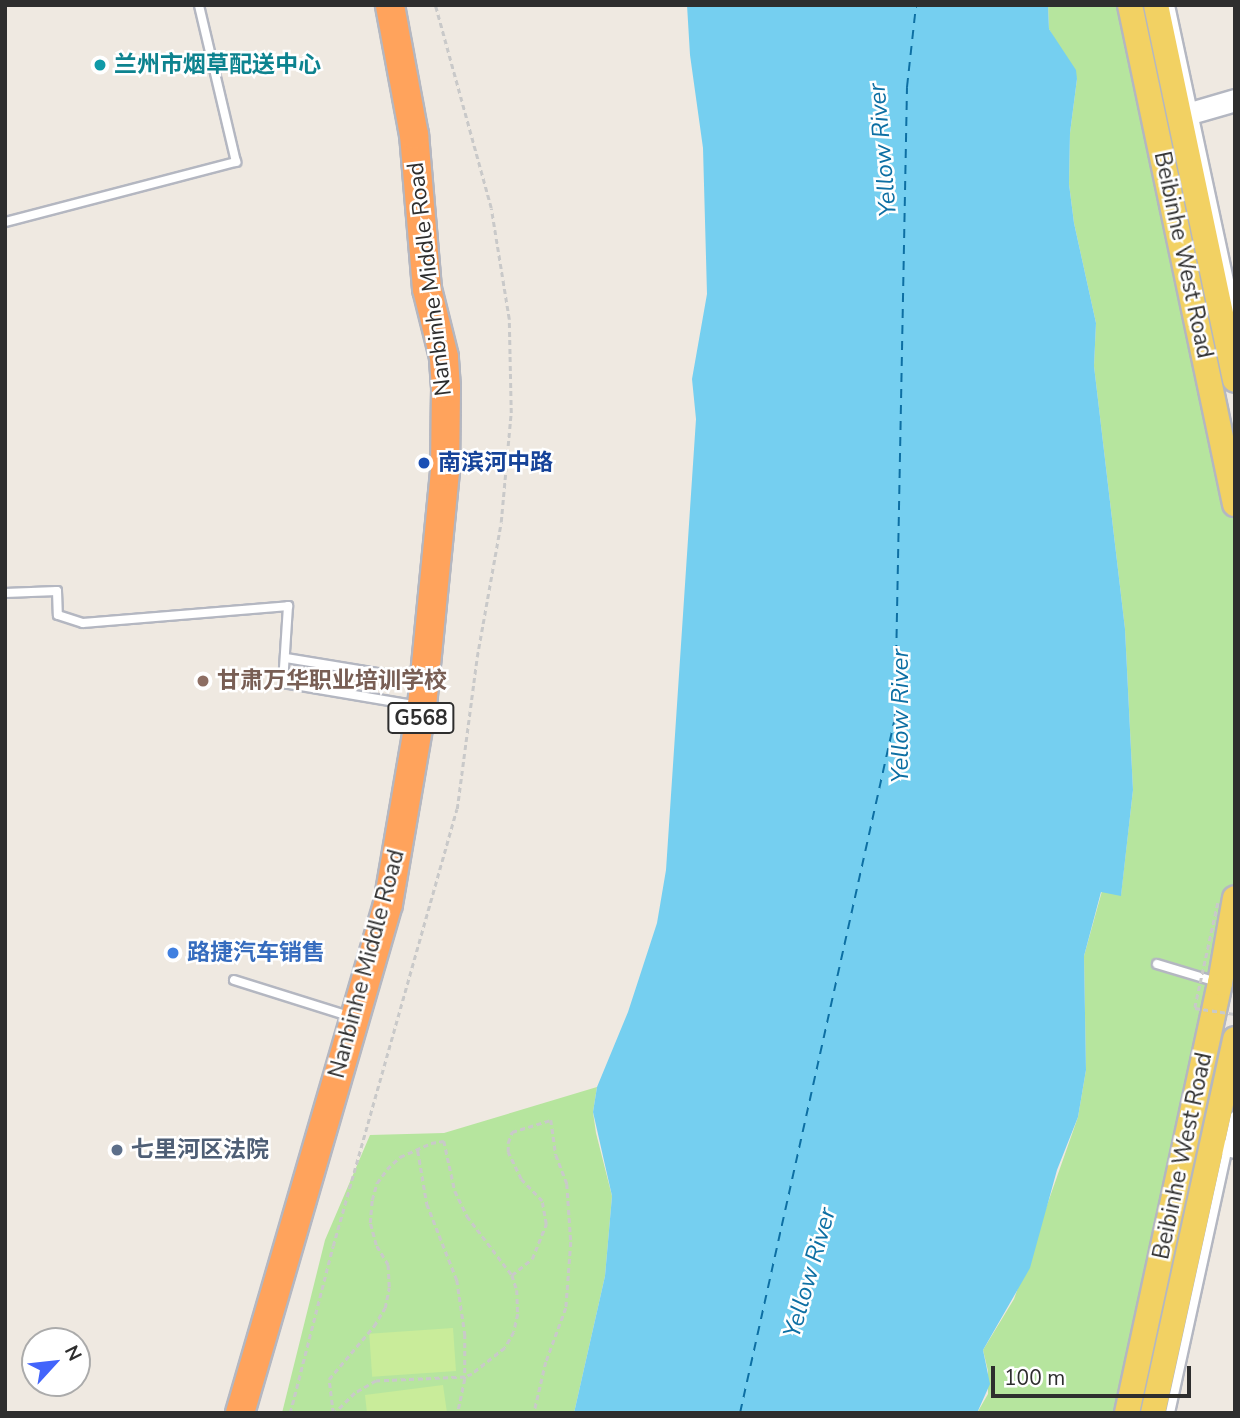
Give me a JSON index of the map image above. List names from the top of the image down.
{
  "streets": {
    "highway": ["Nanbinhe Middle Road", "G568"],
    "main road": ["Beibinhe West Road"]
  },
  "water": ["Yellow River"],
  "places": [
    "兰州市烟草配送中心",
    "南滨河中路",
    "甘肃万华职业培训学校",
    "路捷汽车销售",
    "七里河区法院"
  ],
  "scale_bar": "100 m",
  "north": "top right"
}
